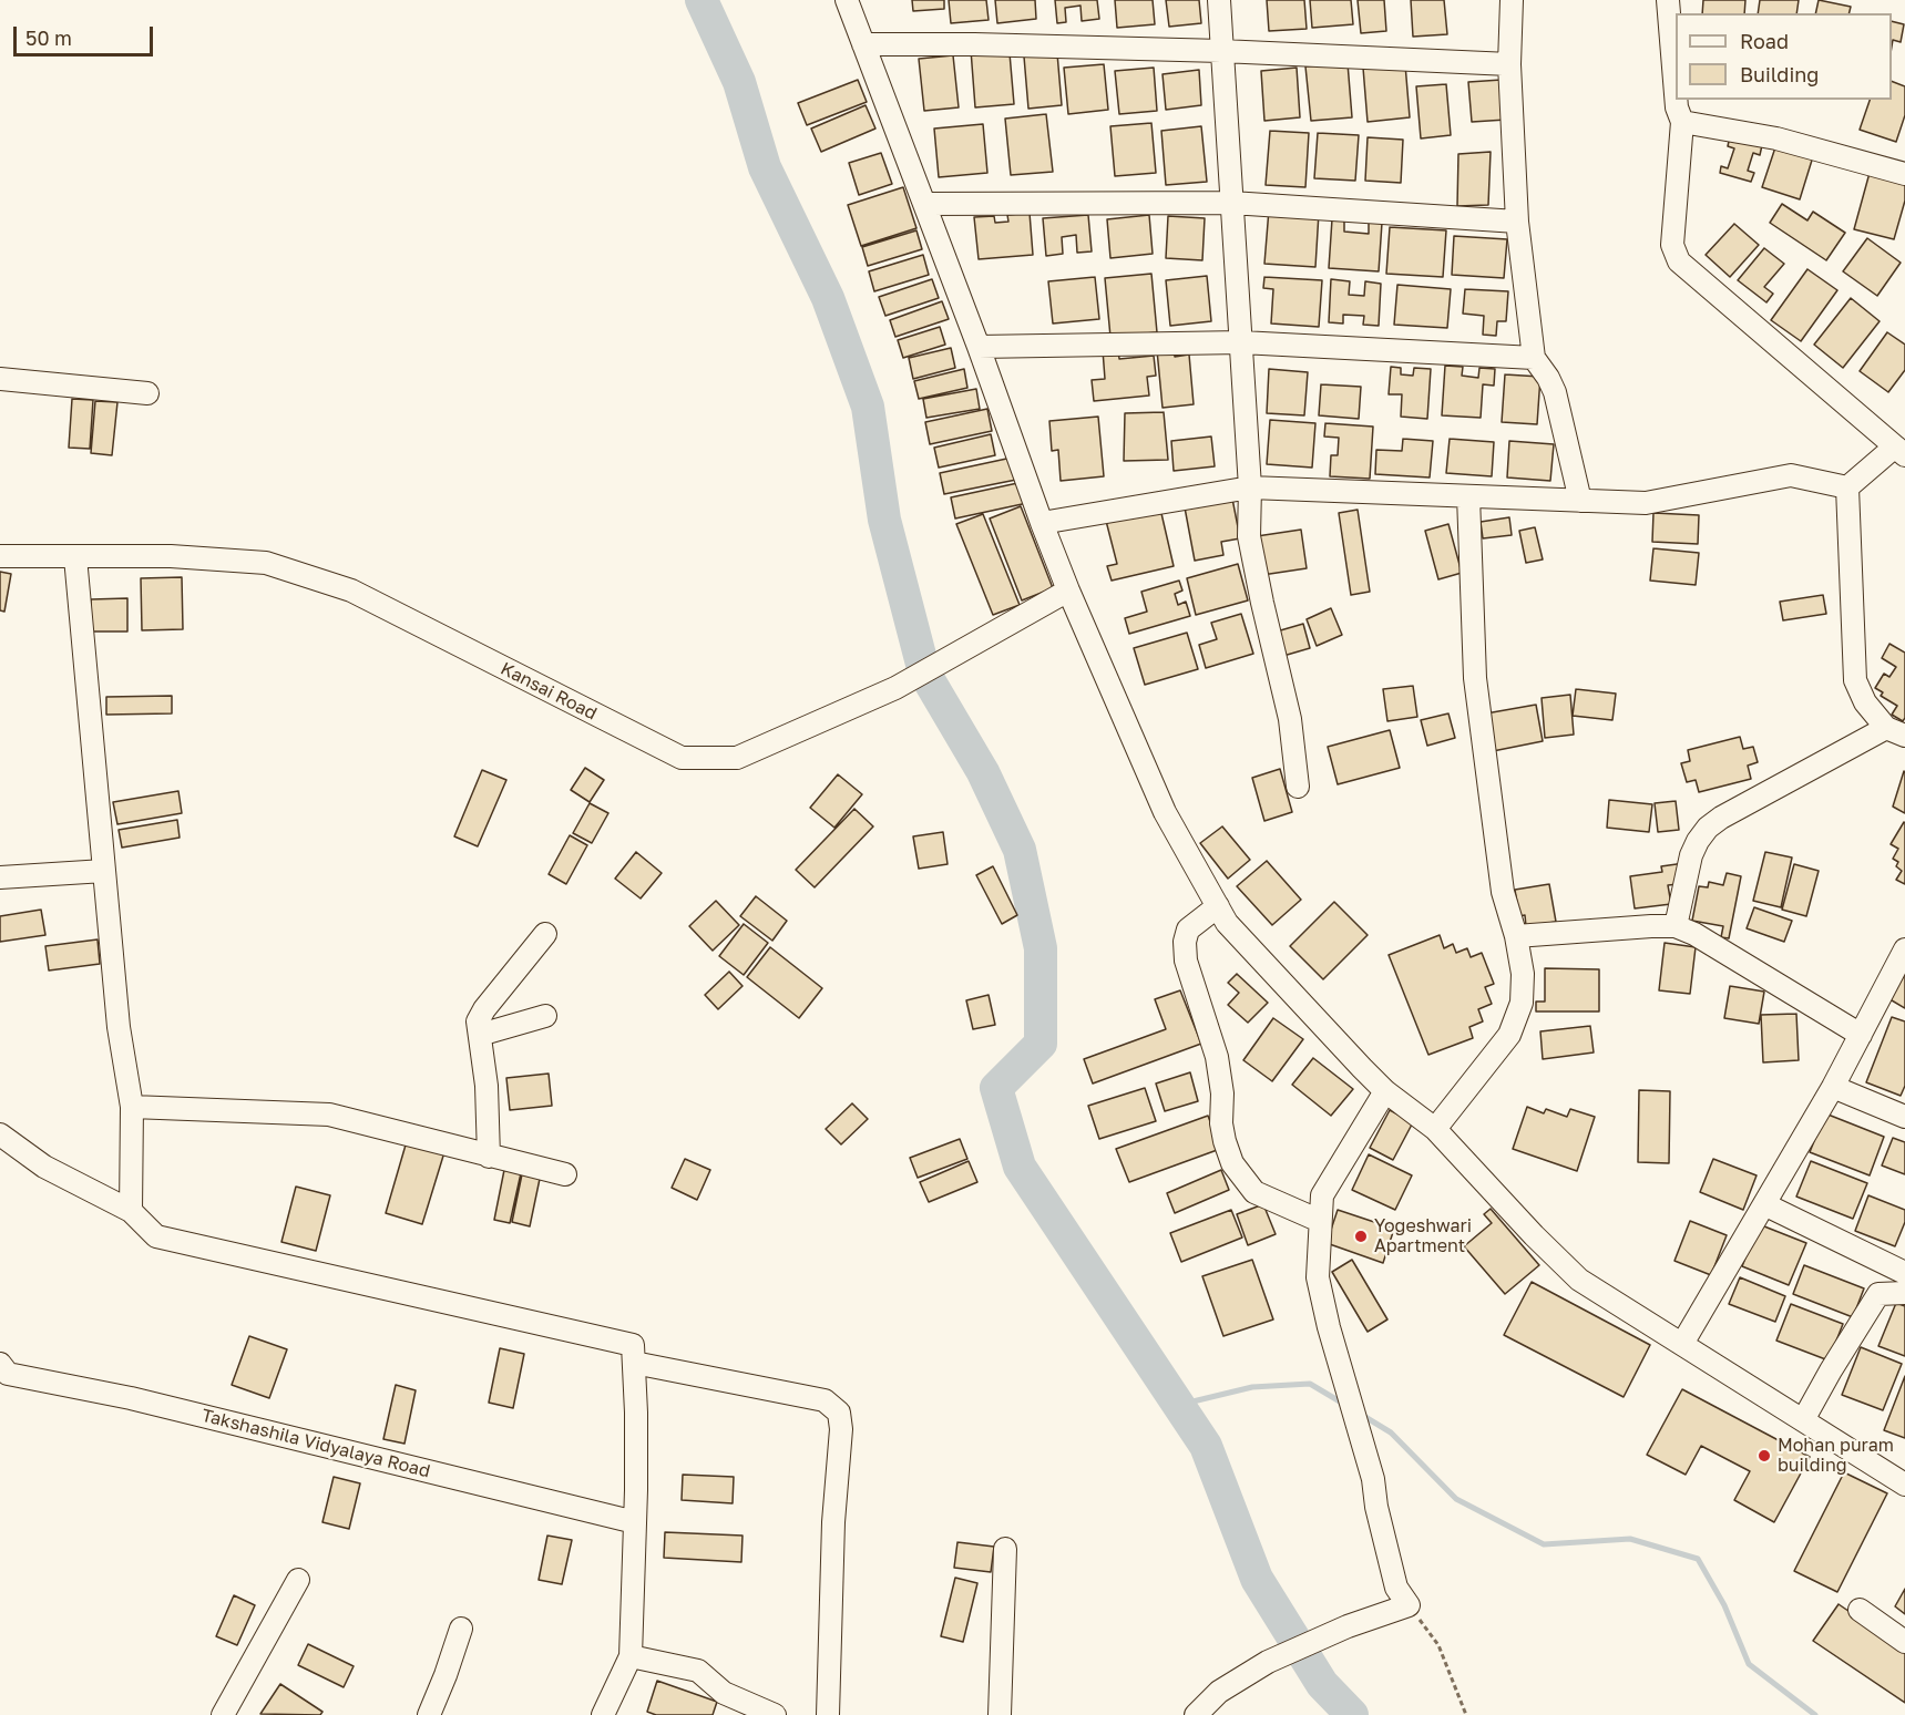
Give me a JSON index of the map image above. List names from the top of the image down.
{
  "streets": {
    "street": ["Kansai Road", "Takshashila Vidyalaya Road"]
  },
  "places": ["Yogeshwari Apartment", "Mohan puram building"],
  "legend": ["Road", "Building"],
  "scale_bar": "50 m"
}
